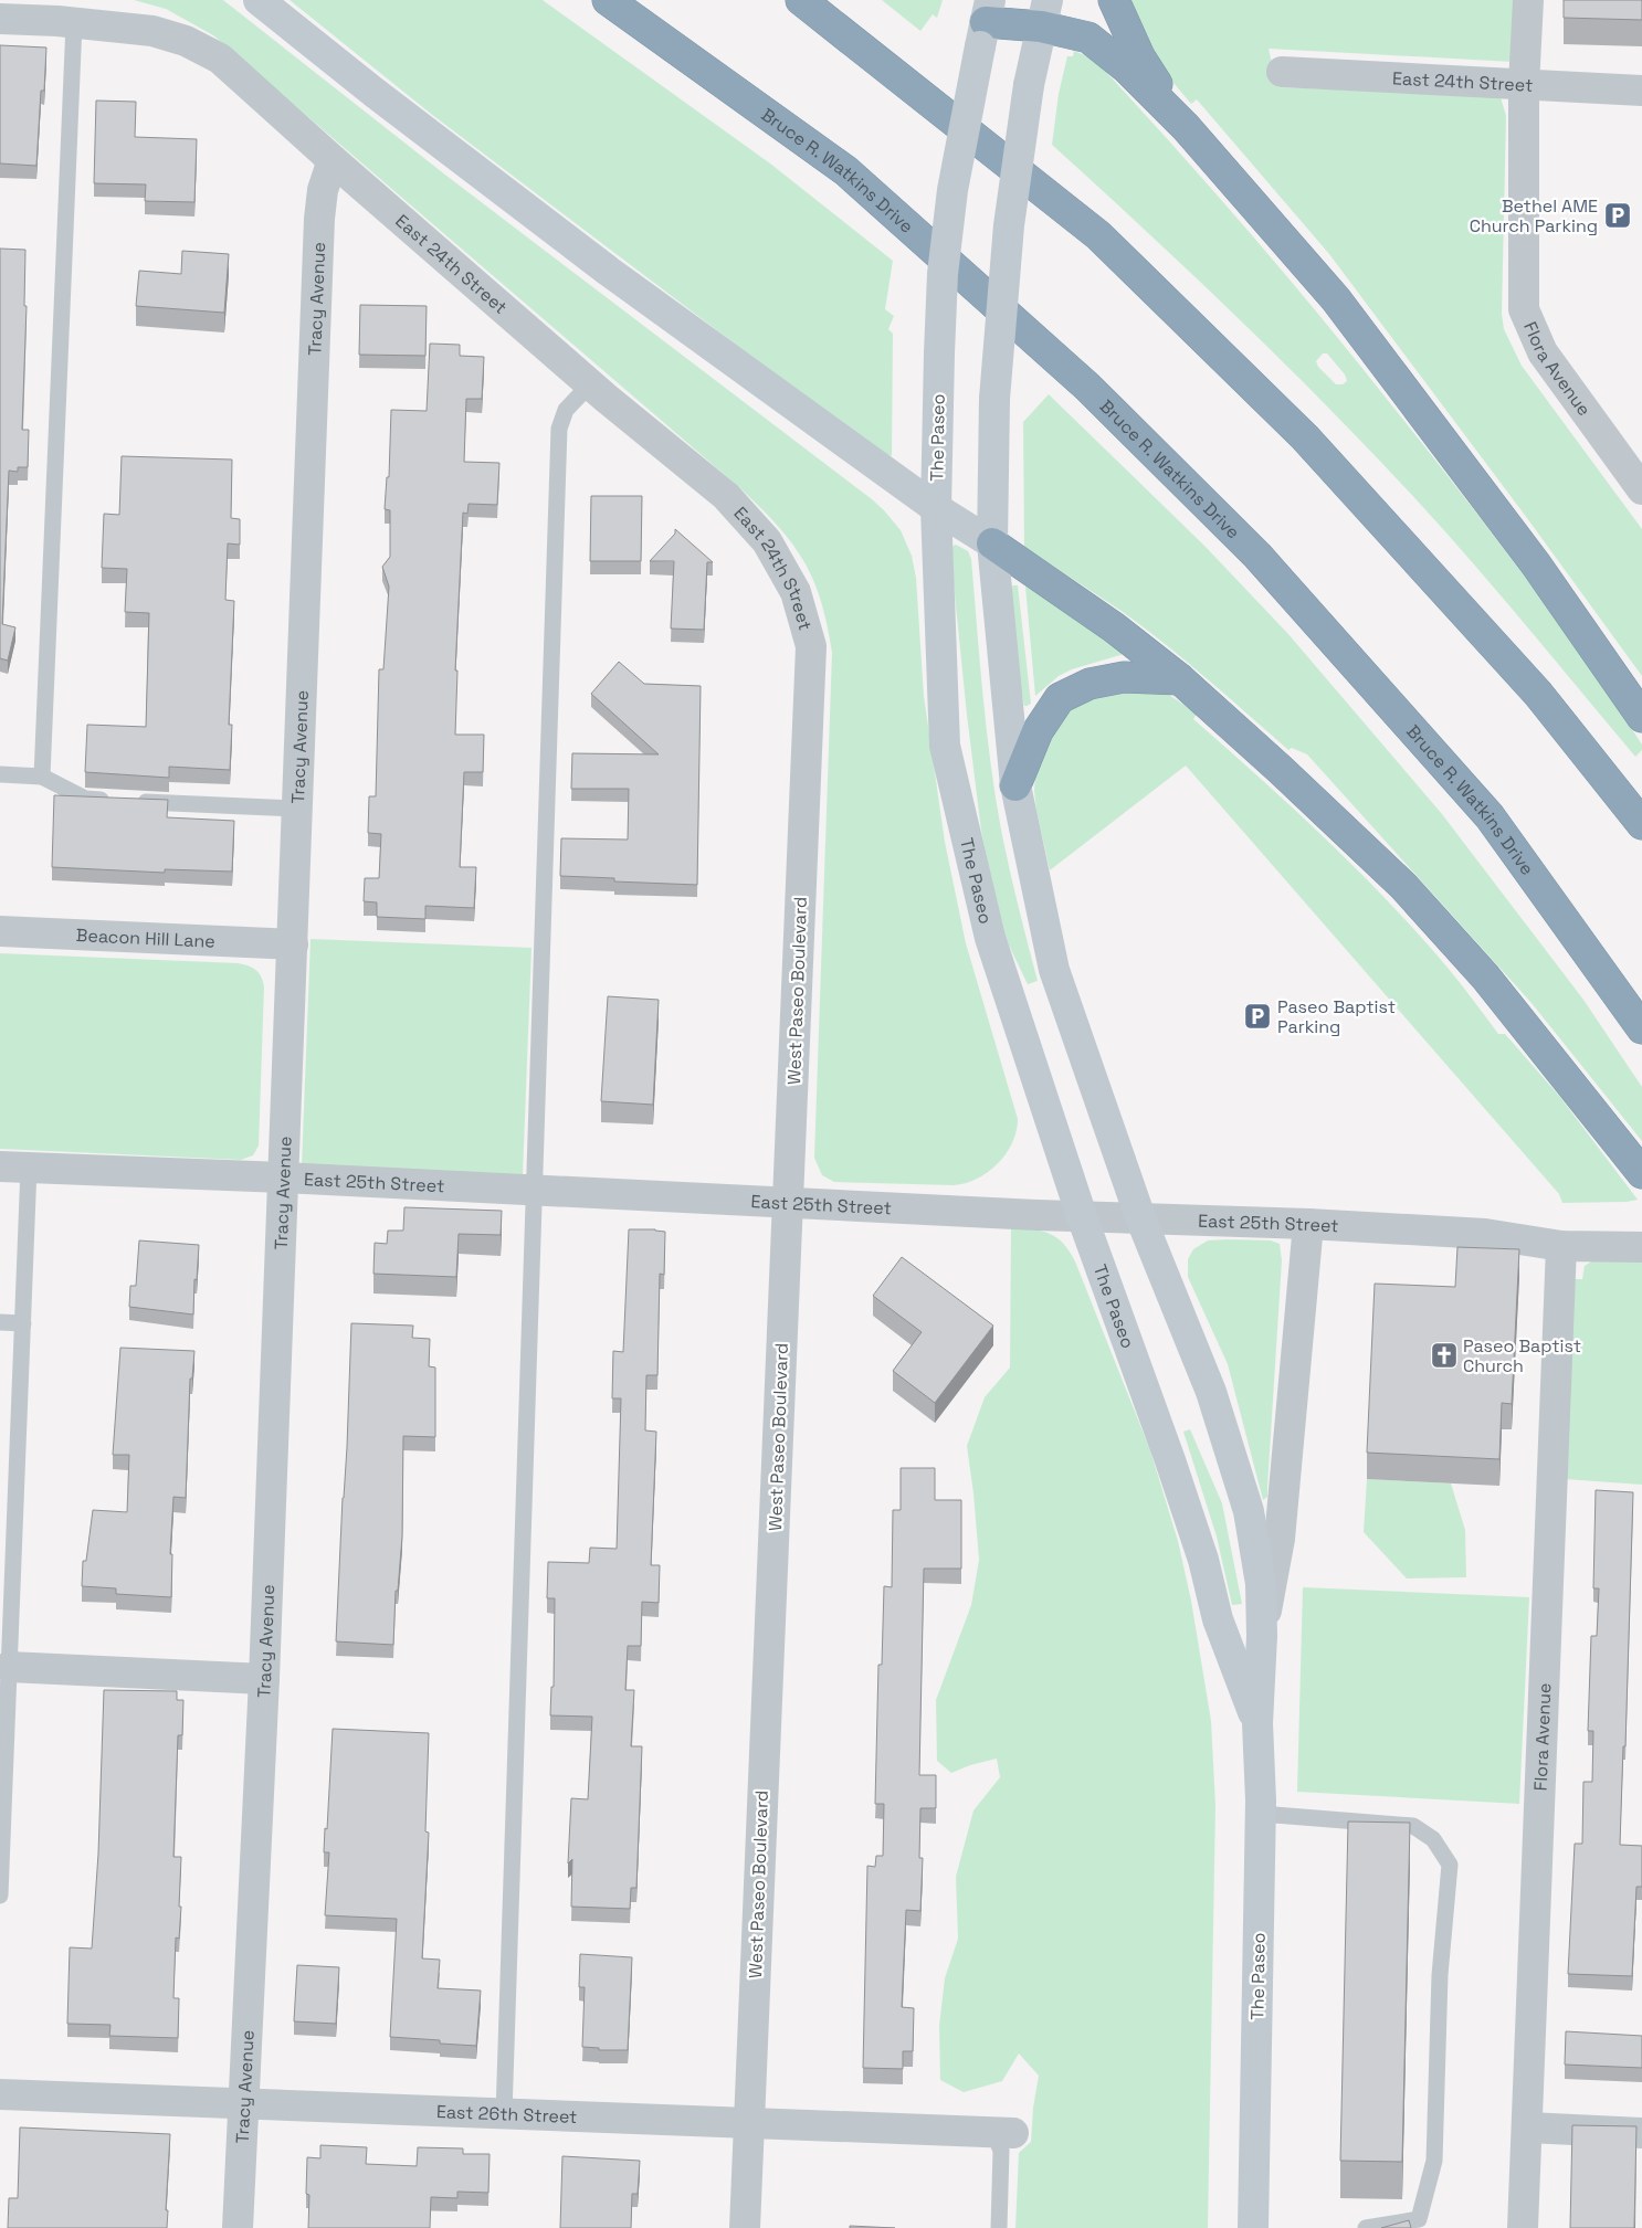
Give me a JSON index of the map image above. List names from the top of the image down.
{
  "streets": {
    "highway": ["Bruce R. Watkins Drive"],
    "main road": ["The Paseo"],
    "street": [
      "East 24th Street",
      "Tracy Avenue",
      "Flora Avenue",
      "Beacon Hill Lane",
      "West Paseo Boulevard",
      "East 25th Street",
      "East 26th Street"
    ]
  },
  "crossings": [
    ["East 24th Street", "Tracy Avenue"],
    ["East 24th Street", "Flora Avenue"],
    ["East 24th Street", "West Paseo Boulevard"],
    ["Tracy Avenue", "Beacon Hill Lane"],
    ["Tracy Avenue", "East 25th Street"],
    ["Tracy Avenue", "East 26th Street"],
    ["Flora Avenue", "East 25th Street"],
    ["The Paseo", "East 25th Street"],
    ["West Paseo Boulevard", "East 25th Street"],
    ["West Paseo Boulevard", "East 26th Street"]
  ],
  "places": {
    "parking": ["Bethel AME Church Parking", "Paseo Baptist Parking"],
    "church": ["Paseo Baptist Church"]
  }
}
